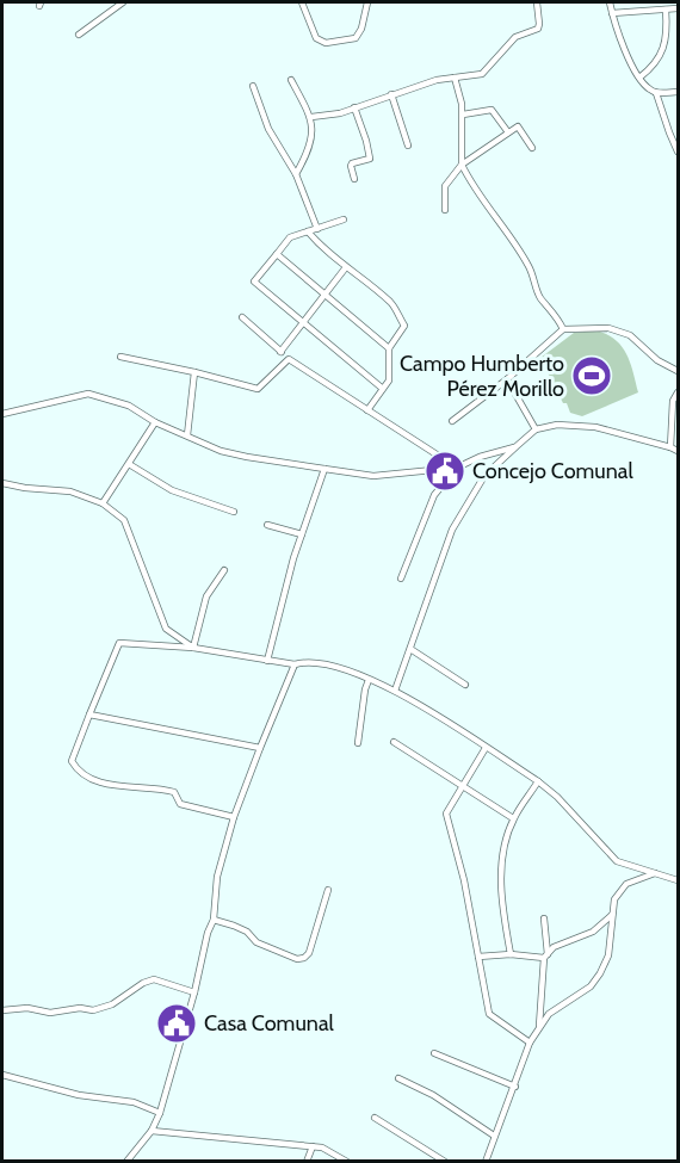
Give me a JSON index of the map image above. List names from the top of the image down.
{
  "places": {
    "sports": ["Campo Humberto Pérez Morillo"],
    "public building": ["Concejo Comunal", "Casa Comunal"]
  }
}
